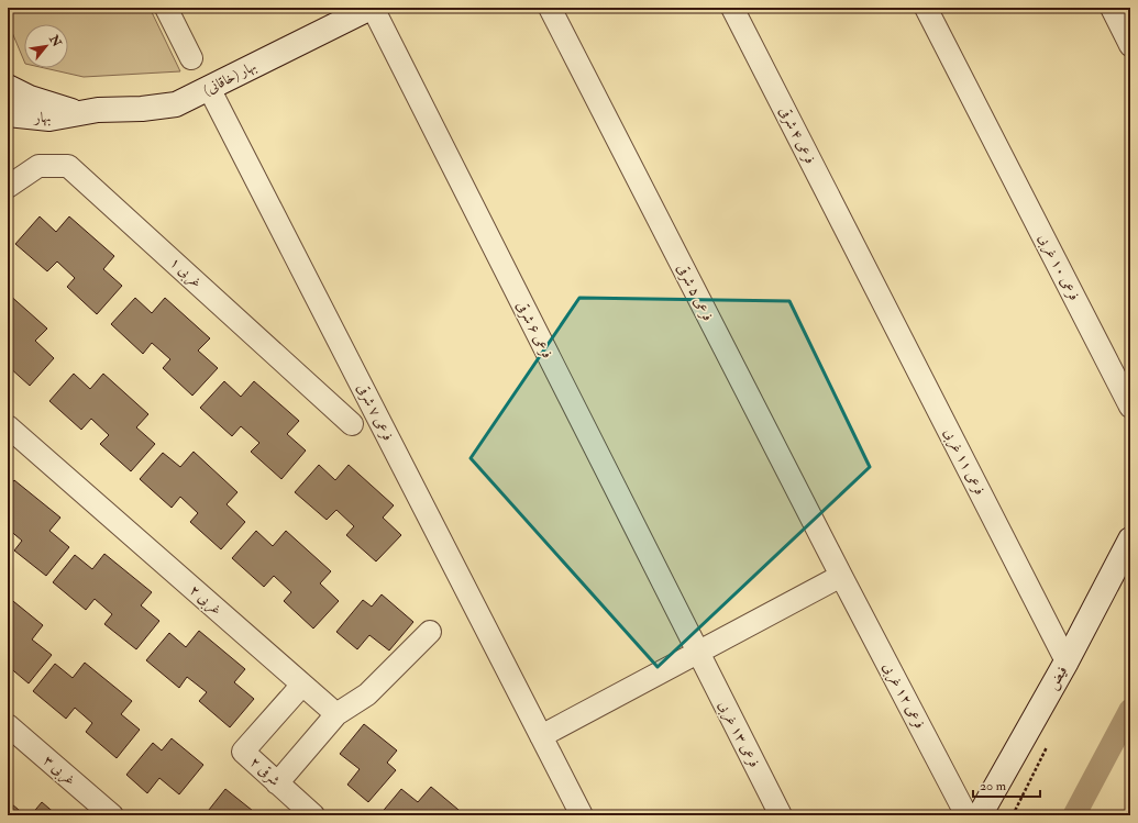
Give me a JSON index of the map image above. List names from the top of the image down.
{
  "streets": {
    "street": [
      "بهار (خاقانی)",
      "بهار",
      "فرعی ۴ شرقی",
      "فرعی ۱۰ غربی",
      "۱ غربی",
      "فرعی ۵ شرقی",
      "فرعی ۶ شرقی",
      "فرعی ۷ شرقی",
      "فرعی ۱۱ غربی",
      "۲ غربی",
      "فیض",
      "فرعی ۱۲ غربی",
      "فرعی ۱۳ غربی",
      "۳ غربی",
      "۲ شرقی"
    ]
  },
  "crossings": [
    ["بهار (خاقانی)", "بهار"],
    ["بهار (خاقانی)", "فرعی ۶ شرقی"],
    ["بهار (خاقانی)", "فرعی ۷ شرقی"],
    ["فرعی ۴ شرقی", "فرعی ۱۱ غربی"],
    ["فرعی ۵ شرقی", "فرعی ۱۲ غربی"],
    ["فرعی ۶ شرقی", "فرعی ۱۳ غربی"],
    ["فرعی ۱۱ غربی", "فیض"],
    ["۲ غربی", "۲ شرقی"]
  ],
  "scale_bar": "20 m",
  "north": "top right"
}
